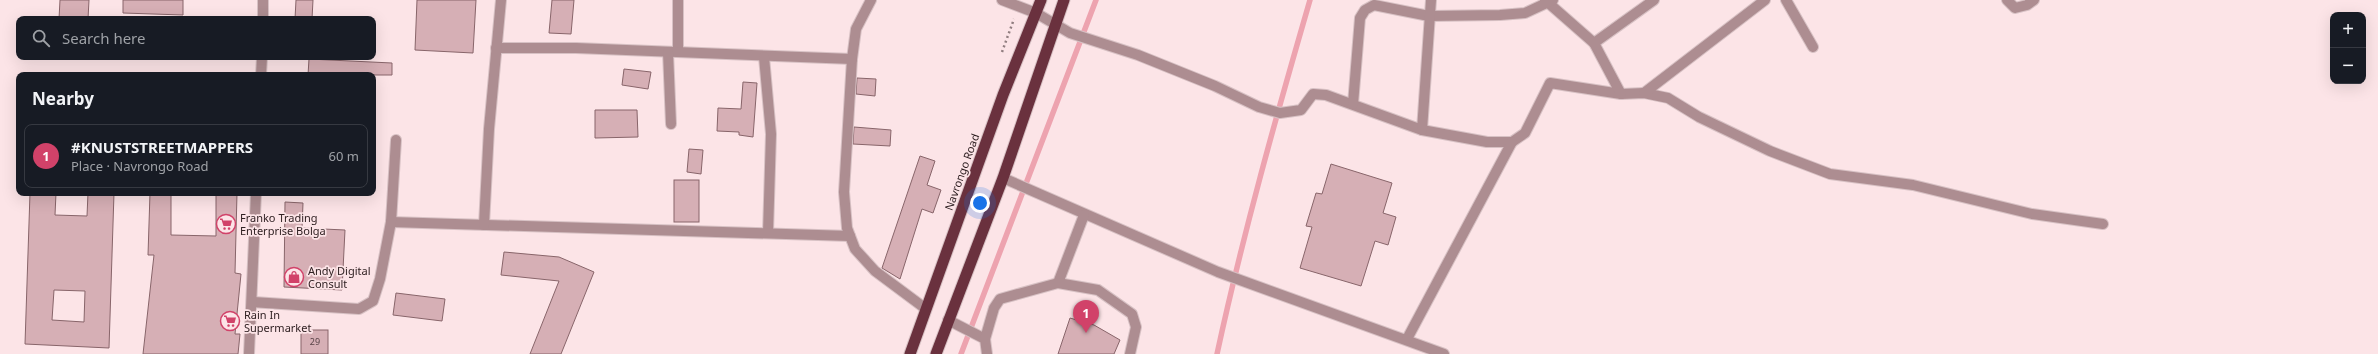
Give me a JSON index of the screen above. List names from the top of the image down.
{
  "streets": {
    "highway": ["Navrongo Road"]
  },
  "places": {
    "supermarket": ["Franko Trading Enterprise Bolga", "Rain In Supermarket"],
    "shop": ["Andy Digital Consult"]
  },
  "house_numbers": ["29"],
  "page": {
    "map_buttons": ["+", "−"],
    "search": "Search here",
    "heading": "Nearby",
    "list": [
      {
        "mark": "1",
        "name": "#KNUSTSTREETMAPPERS",
        "note": "Place · Navrongo Road",
        "value": "60 m"
      }
    ],
    "pins": "1"
  }
}
